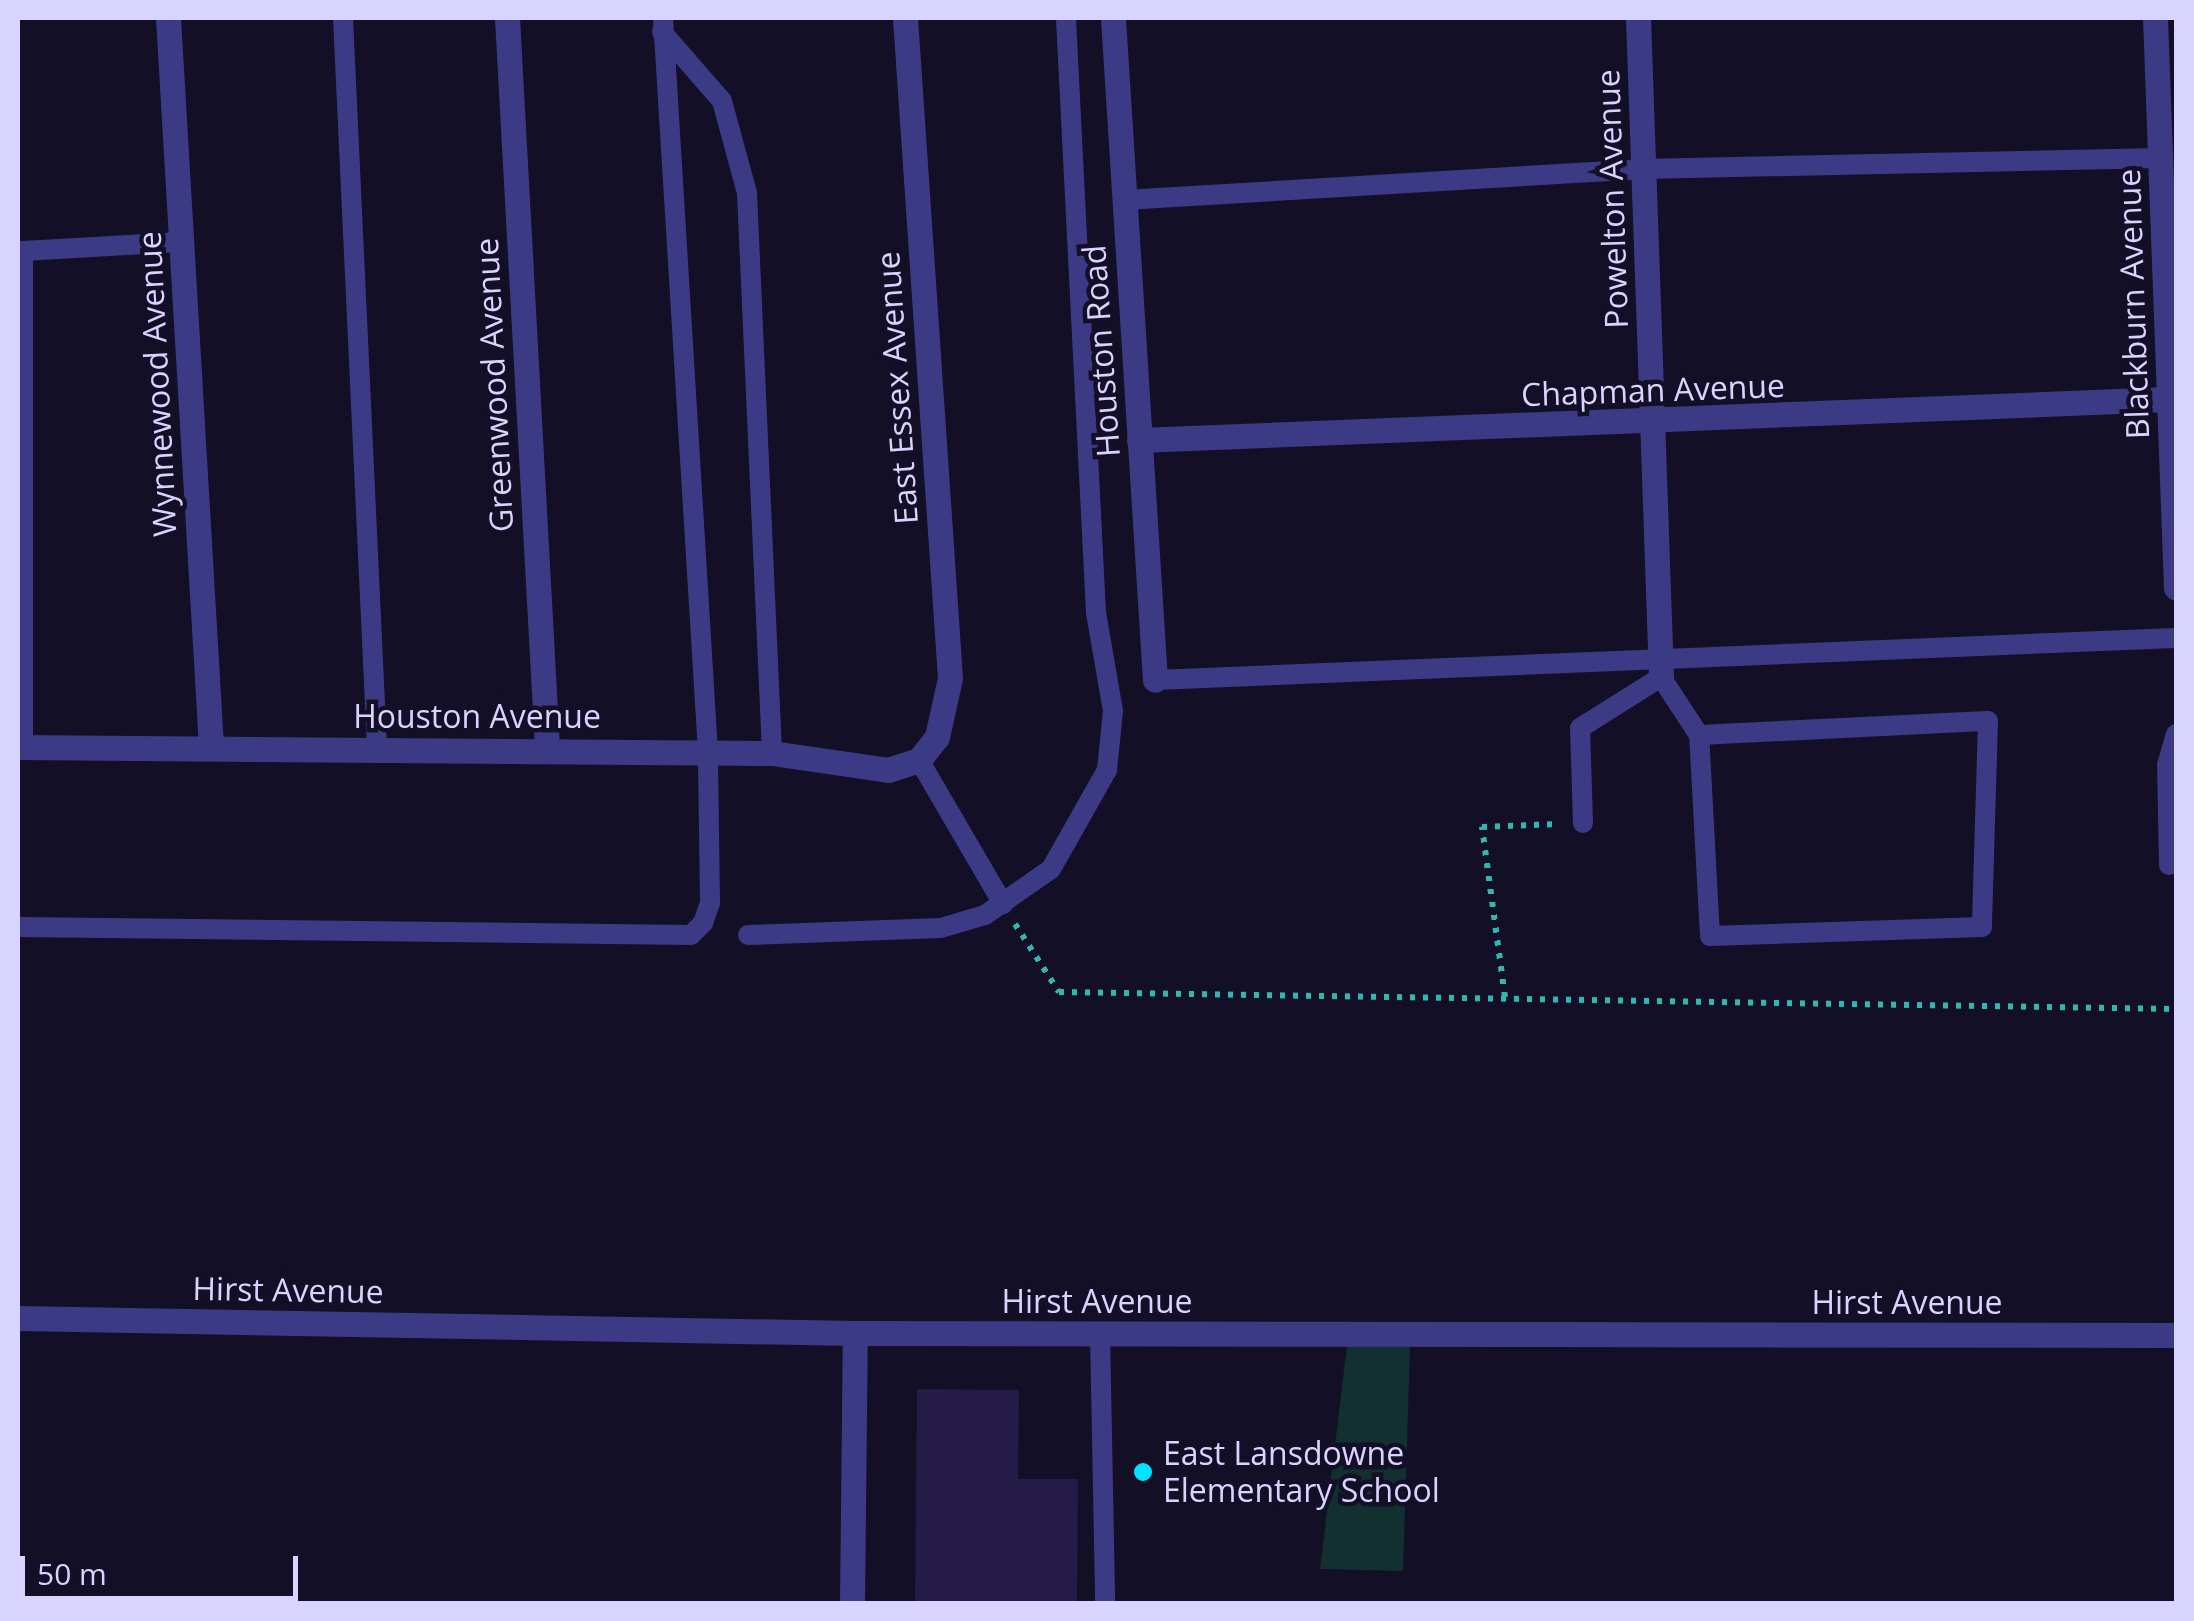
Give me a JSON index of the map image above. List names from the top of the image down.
{
  "streets": {
    "street": [
      "Powelton Avenue",
      "Blackburn Avenue",
      "Houston Road",
      "Wynnewood Avenue",
      "Greenwood Avenue",
      "East Essex Avenue",
      "Chapman Avenue",
      "Houston Avenue",
      "Hirst Avenue"
    ]
  },
  "crossings": [
    ["Powelton Avenue", "Chapman Avenue"],
    ["Blackburn Avenue", "Chapman Avenue"],
    ["Houston Road", "Chapman Avenue"],
    ["Wynnewood Avenue", "Houston Avenue"],
    ["Greenwood Avenue", "Houston Avenue"],
    ["East Essex Avenue", "Houston Avenue"]
  ],
  "places": ["East Lansdowne Elementary School"],
  "scale_bar": "50 m"
}
